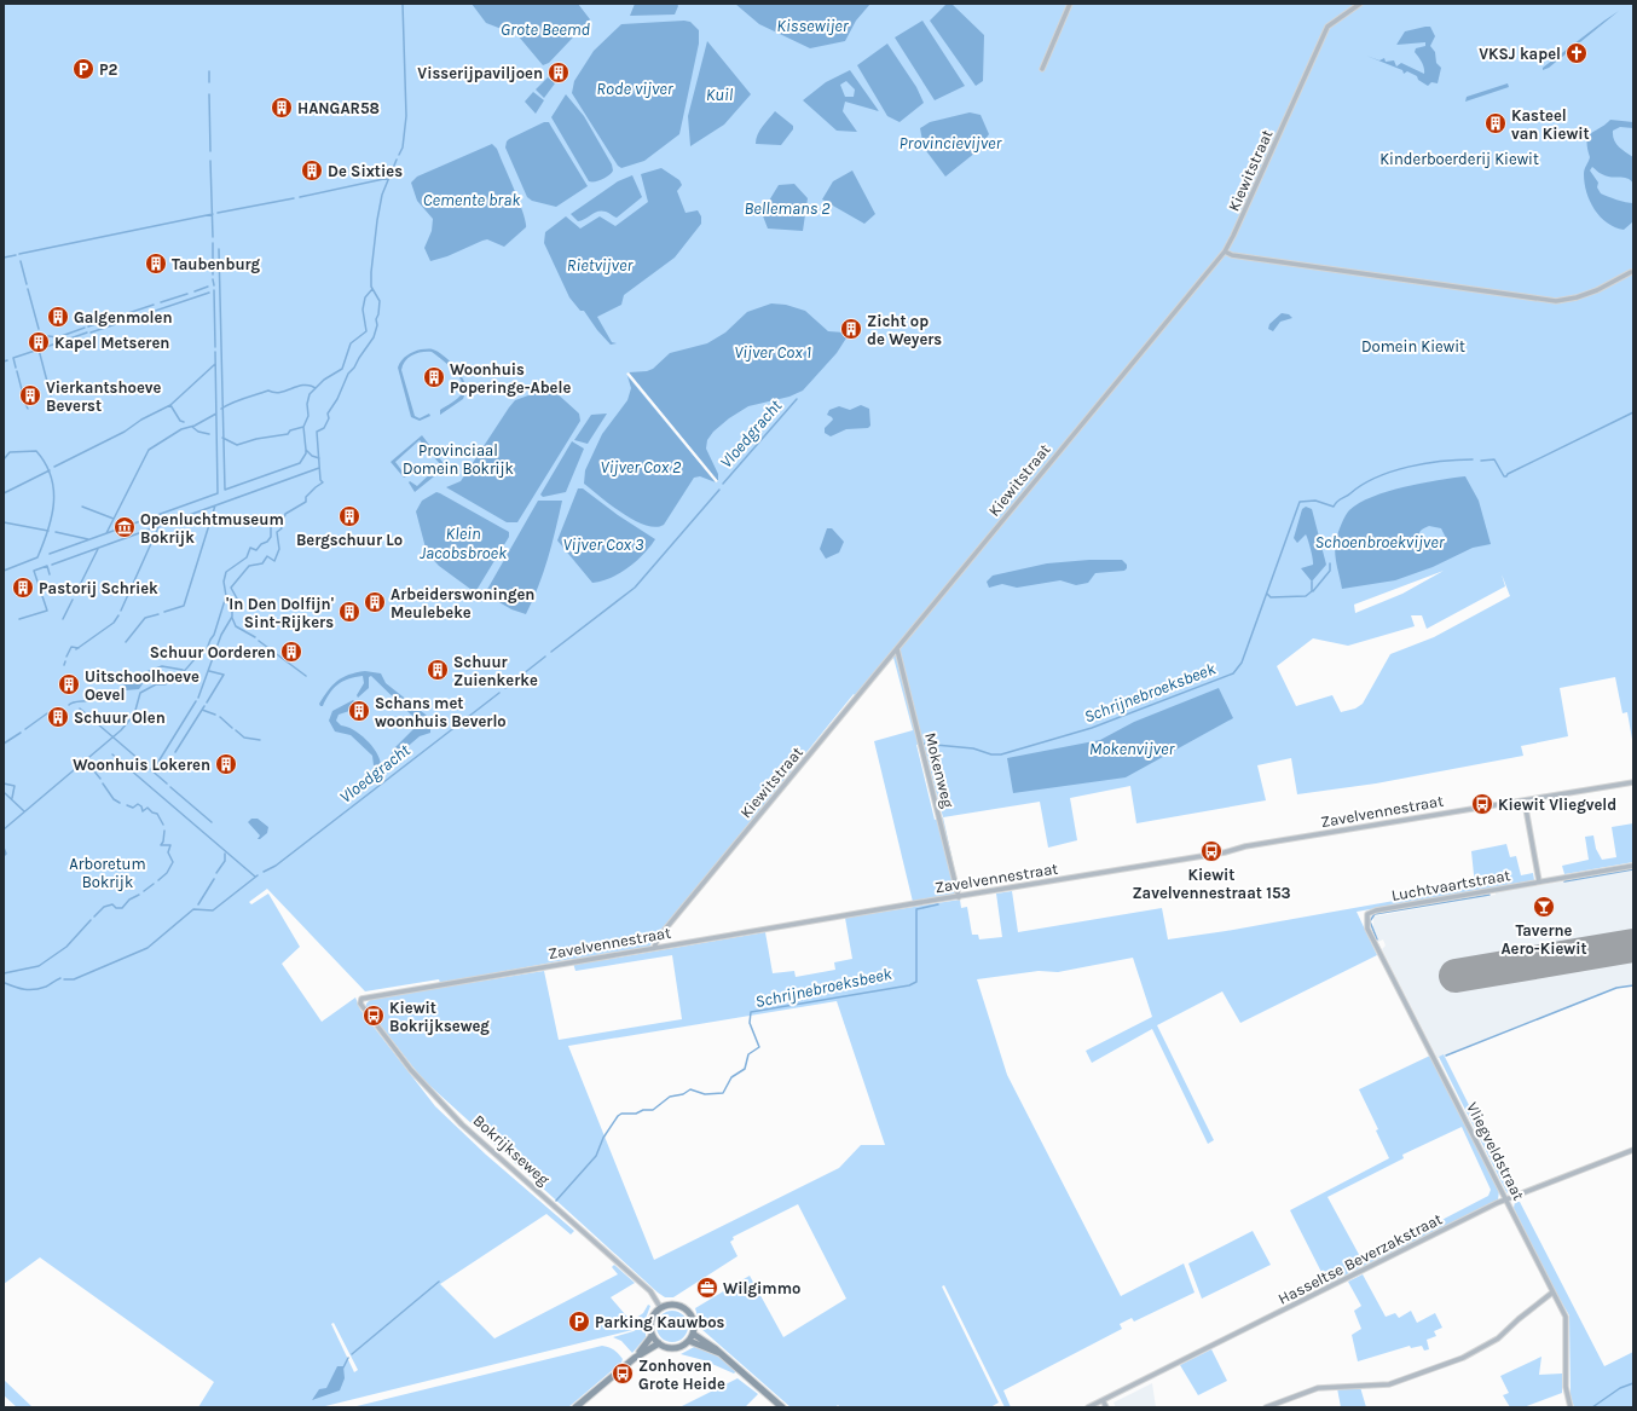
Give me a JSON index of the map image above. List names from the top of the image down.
{
  "streets": {
    "street": [
      "Kiewitstraat",
      "Mokenweg",
      "Zavelvennestraat",
      "Luchtvaartstraat",
      "Bokrijkseweg",
      "Vliegveldstraat",
      "Hasseltse Beverzakstraat"
    ]
  },
  "crossings": [
    ["Kiewitstraat", "Mokenweg"],
    ["Kiewitstraat", "Zavelvennestraat"],
    ["Mokenweg", "Zavelvennestraat"],
    ["Zavelvennestraat", "Bokrijkseweg"],
    ["Luchtvaartstraat", "Vliegveldstraat"],
    ["Vliegveldstraat", "Hasseltse Beverzakstraat"]
  ],
  "water": [
    "Kissewijer",
    "Grote Beemd",
    "Rode vijver",
    "Kuil",
    "Provincievijver",
    "Cemente brak",
    "Bellemans 2",
    "Rietvijver",
    "Vijver Cox 1",
    "Vloedgracht",
    "Vijver Cox 2",
    "Klein Jacobsbroek",
    "Schoenbroekvijver",
    "Vijver Cox 3",
    "Schrijnebroeksbeek",
    "Mokenvijver"
  ],
  "parks": [
    "Kinderboerderij Kiewit",
    "Domein Kiewit",
    "Provinciaal Domein Bokrijk",
    "Arboretum Bokrijk"
  ],
  "places": {
    "church": ["VKSJ kapel"],
    "parking": ["P2", "Parking Kauwbos"],
    "building": [
      "Visserijpaviljoen",
      "HANGAR58",
      "Kasteel van Kiewit",
      "De Sixties",
      "Taubenburg",
      "Galgenmolen",
      "Zicht op de Weyers",
      "Kapel Metseren",
      "Woonhuis Poperinge-Abele",
      "Vierkantshoeve Beverst",
      "Bergschuur Lo",
      "Pastorij Schriek",
      "Arbeiderswoningen Meulebeke",
      "'In Den Dolfijn' Sint-Rijkers",
      "Schuur Oorderen",
      "Schuur Zuienkerke",
      "Uitschoolhoeve Oevel",
      "Schans met woonhuis Beverlo",
      "Schuur Olen",
      "Woonhuis Lokeren"
    ],
    "museum": ["Openluchtmuseum Bokrijk"],
    "bus stop": [
      "Kiewit Vliegveld",
      "Kiewit Zavelvennestraat 153",
      "Kiewit Bokrijkseweg",
      "Zonhoven Grote Heide"
    ],
    "bar": ["Taverne Aero-Kiewit"],
    "office": ["Wilgimmo"]
  }
}
